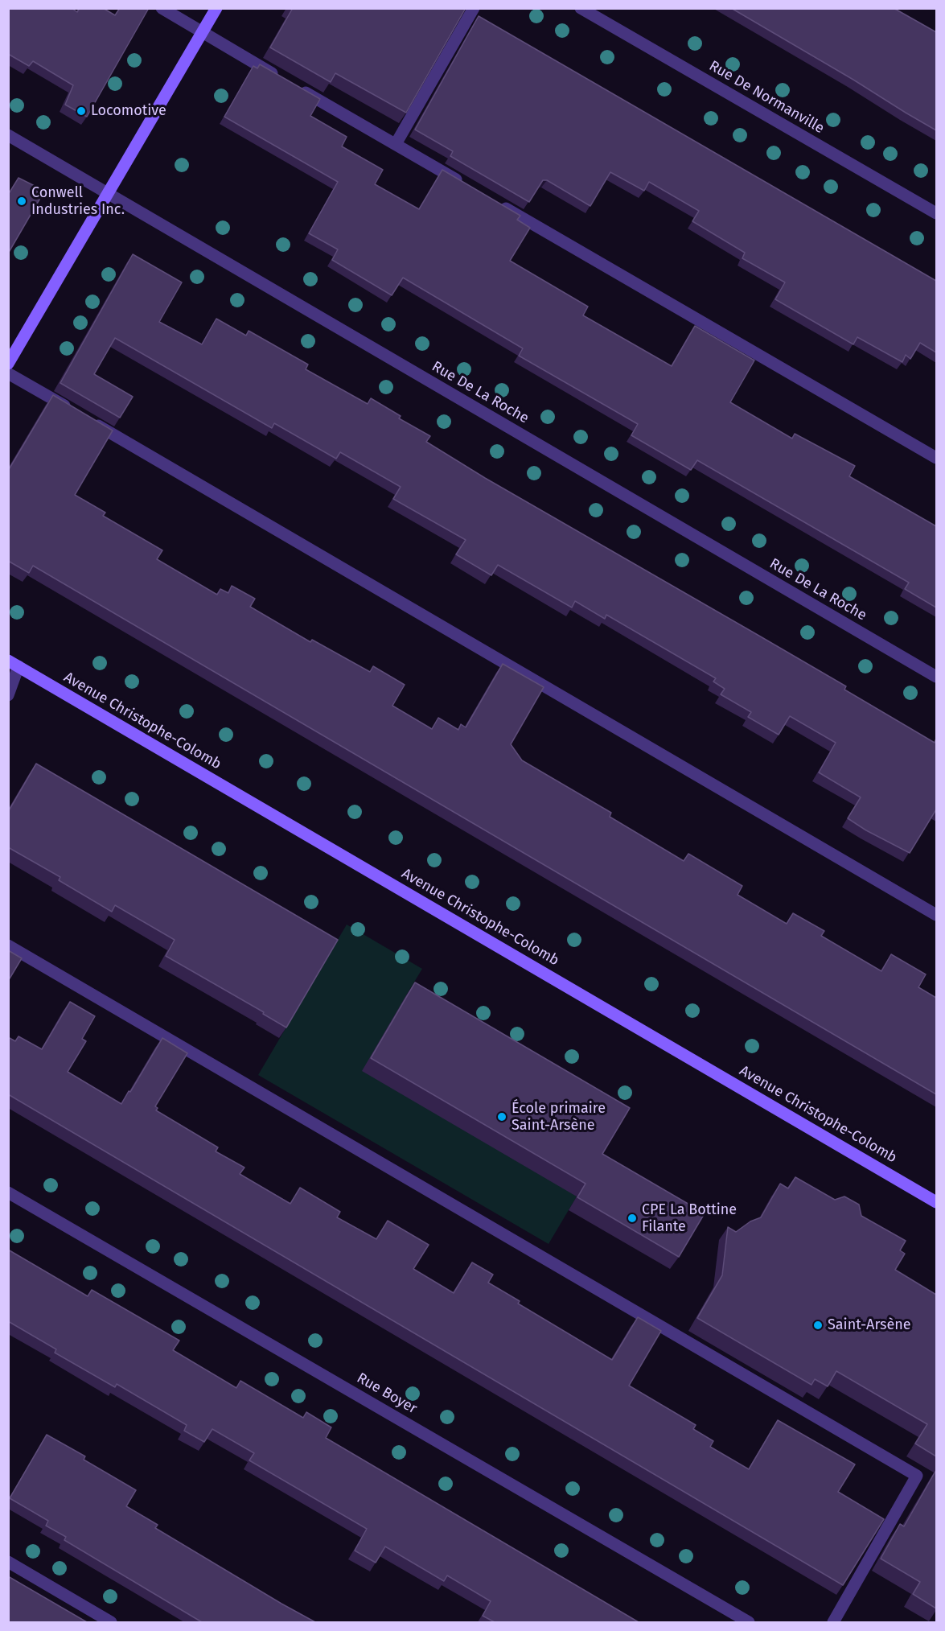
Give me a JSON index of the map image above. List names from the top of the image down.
{
  "streets": {
    "main road": ["Avenue Christophe-Colomb"],
    "street": ["Rue De Normanville", "Rue De La Roche", "Rue Boyer"]
  },
  "places": [
    "Locomotive",
    "Conwell Industries Inc.",
    "École primaire Saint-Arsène",
    "CPE La Bottine Filante",
    "Saint-Arsène"
  ]
}
